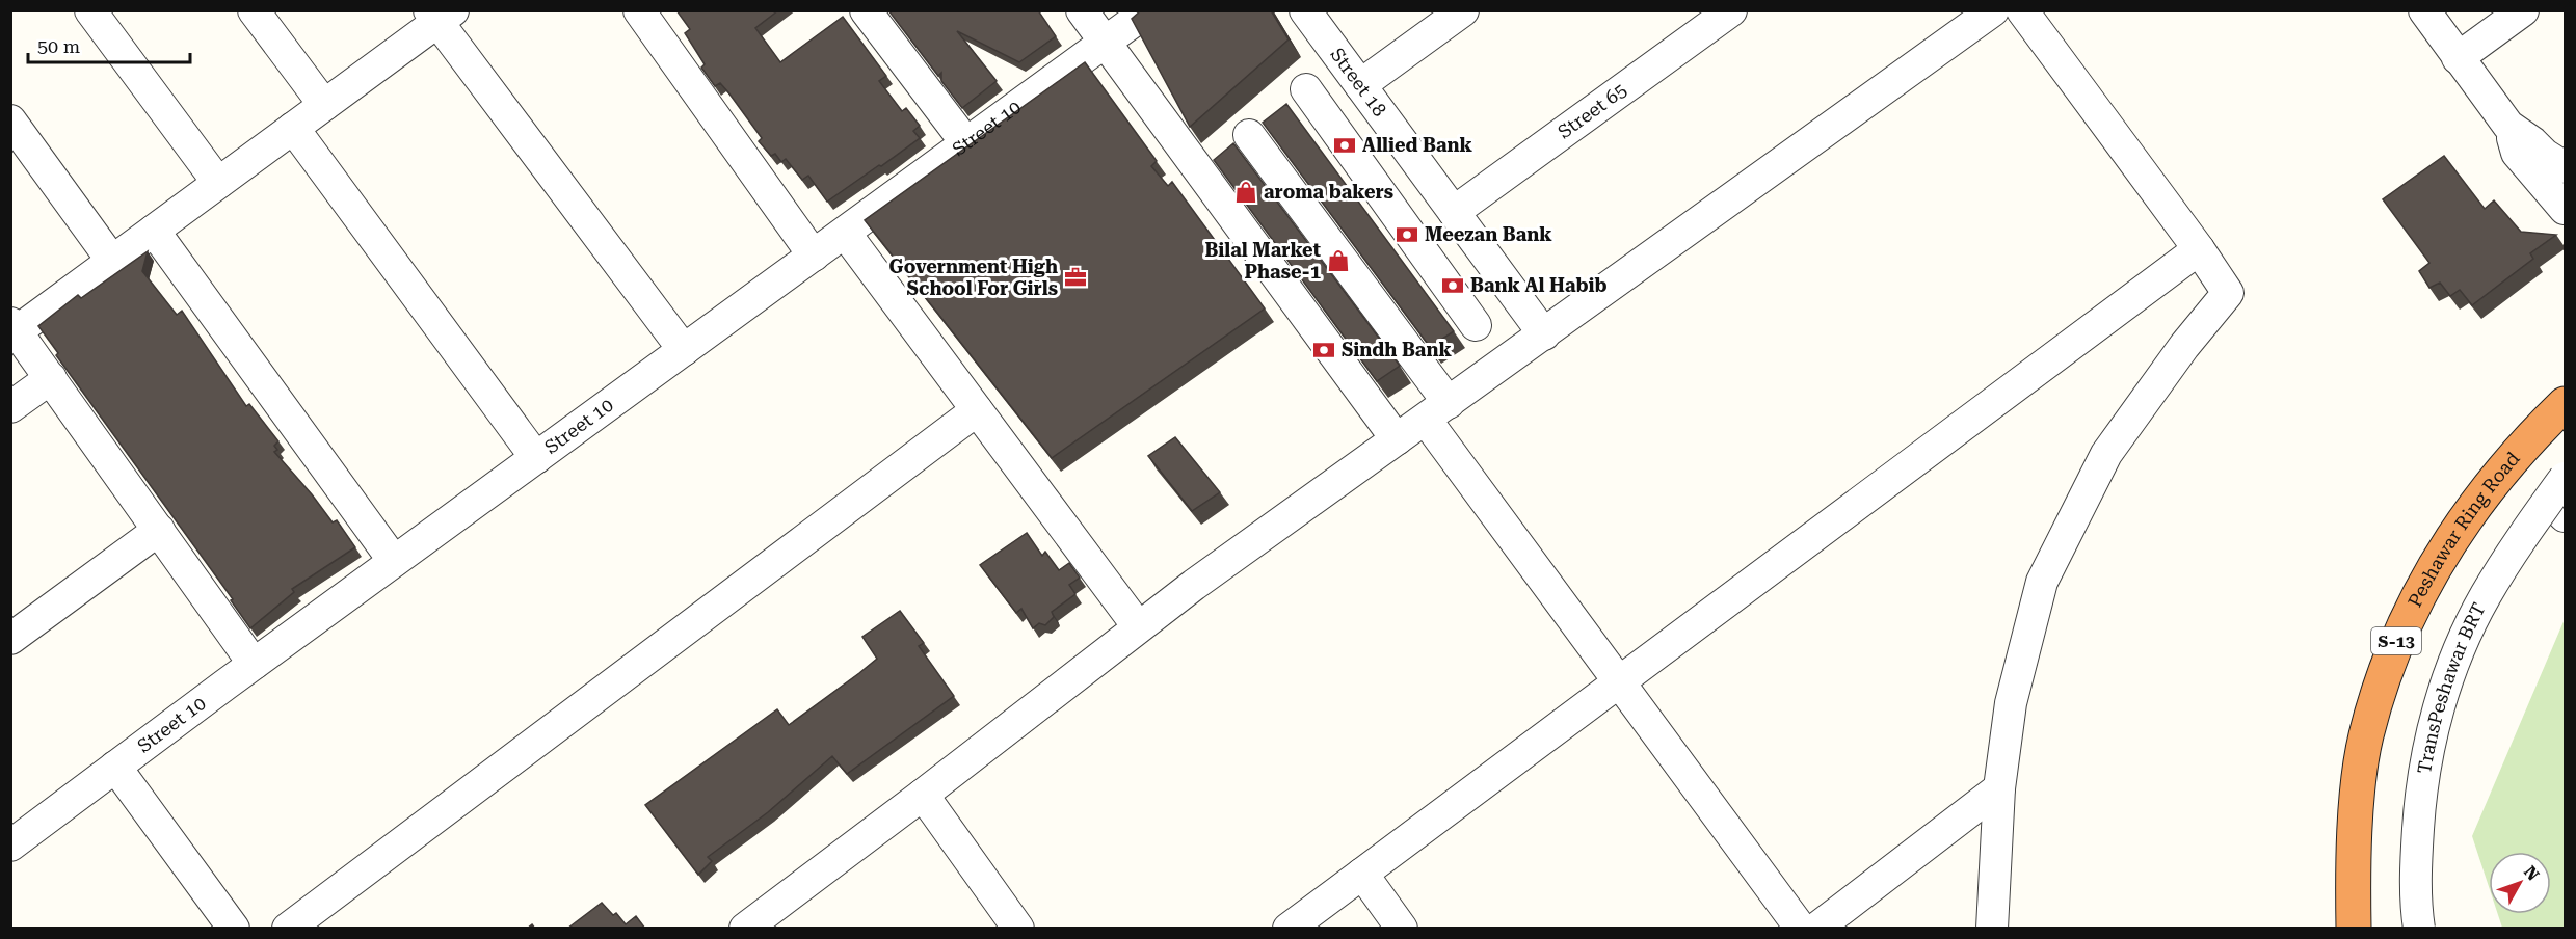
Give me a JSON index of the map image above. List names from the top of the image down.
{
  "streets": {
    "highway": ["Peshawar Ring Road", "S-13"],
    "street": [
      "Street 18",
      "Street 65",
      "Street 10",
      "TransPeshawar BRT"
    ]
  },
  "crossings": [
    ["Street 18", "Street 65"],
    ["S-13", "TransPeshawar BRT"]
  ],
  "places": {
    "bank": [
      "Allied Bank",
      "Meezan Bank",
      "Bank Al Habib",
      "Sindh Bank"
    ],
    "shop": ["aroma bakers", "Bilal Market Phase-1"],
    "office": ["Government High School For Girls"]
  },
  "scale_bar": "50 m",
  "north": "top right"
}
